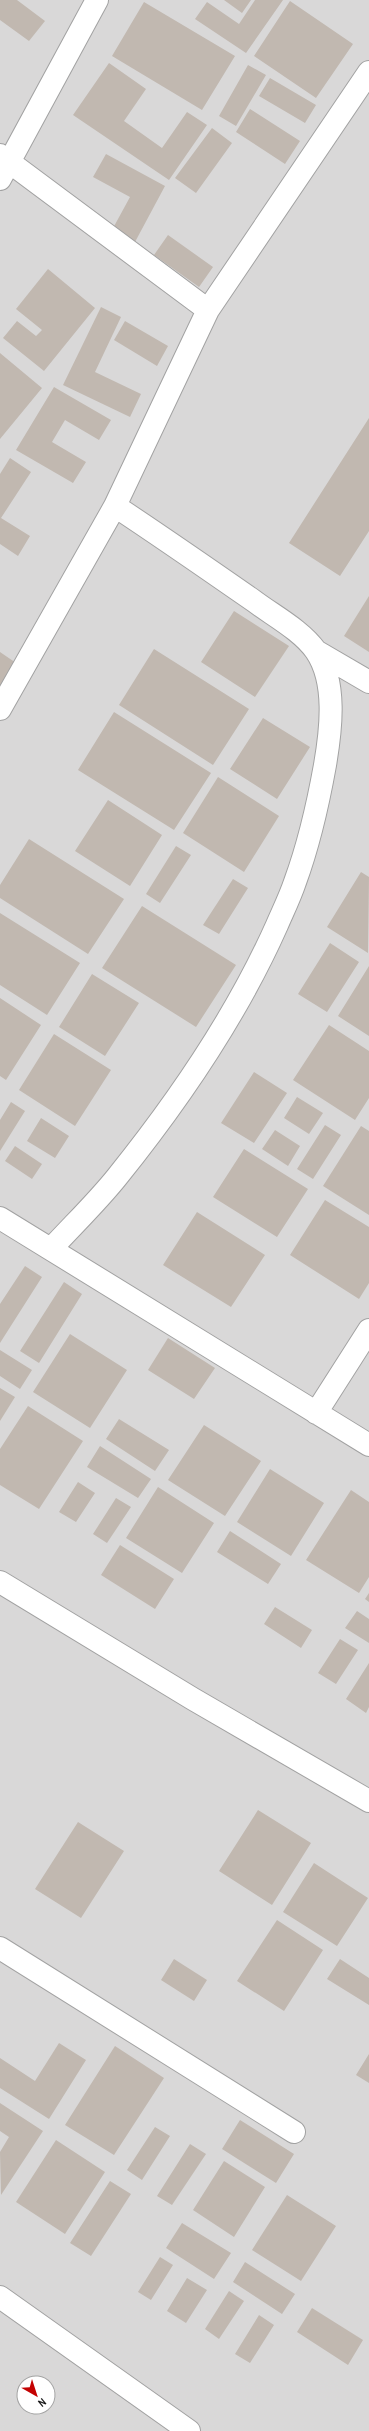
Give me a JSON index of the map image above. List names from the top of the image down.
{
  "north": "bottom right"
}
